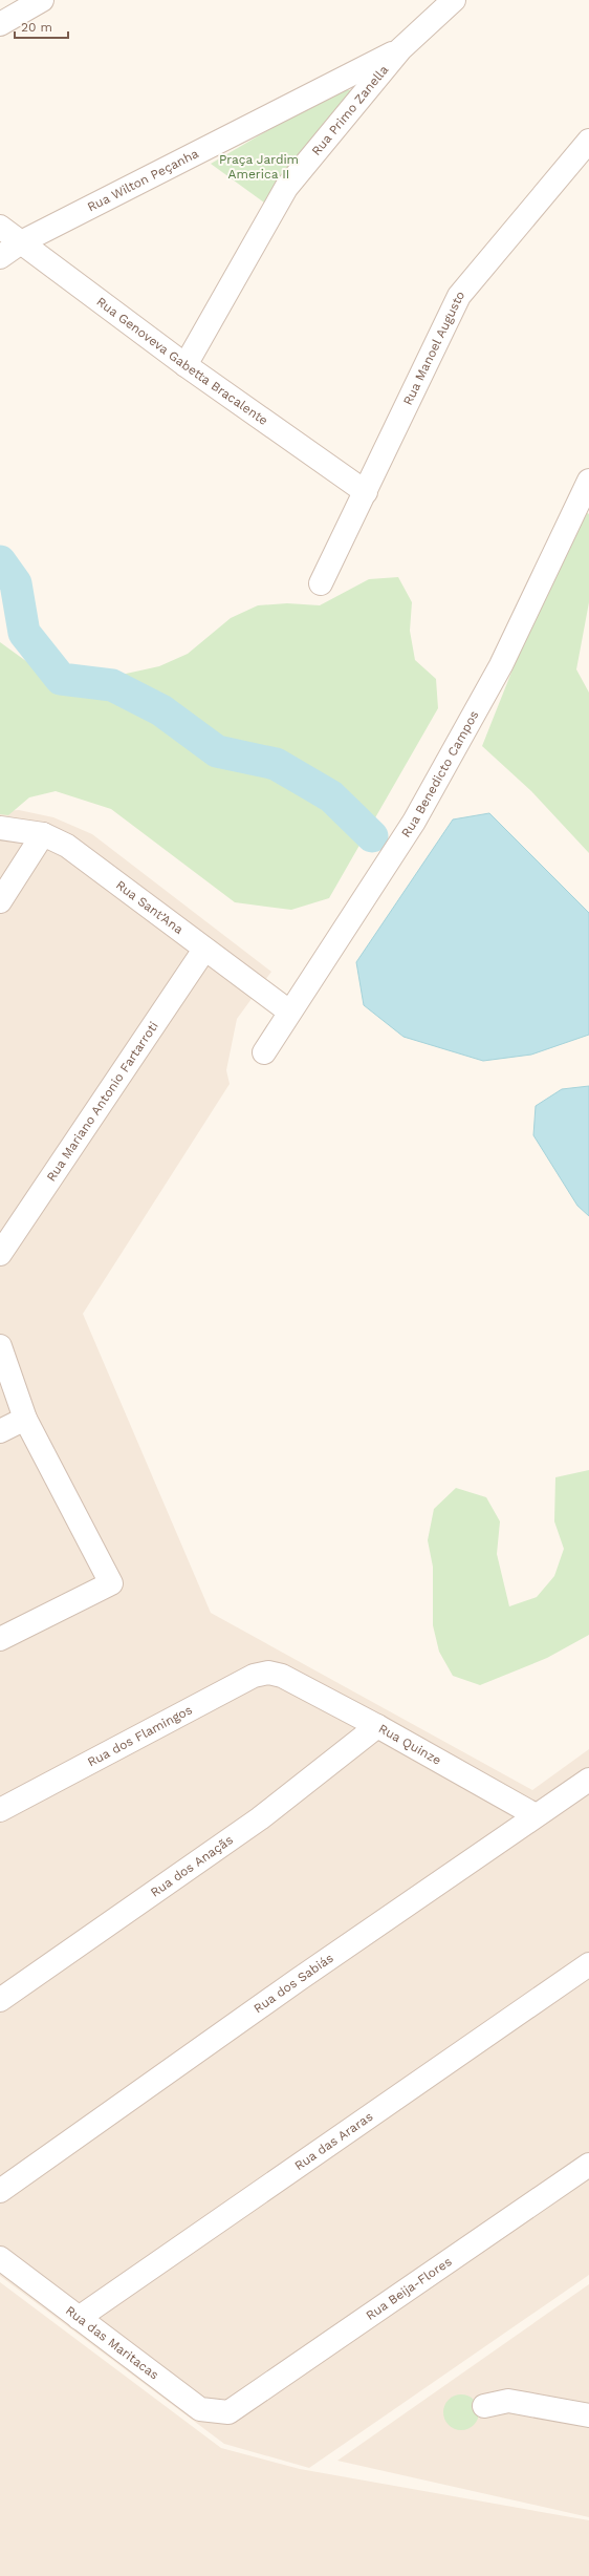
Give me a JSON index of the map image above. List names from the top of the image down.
{
  "streets": {
    "street": [
      "Rua Primo Zanella",
      "Rua Wilton Peçanha",
      "Rua Manoel Augusto",
      "Rua Genoveva Gabetta Bracalente",
      "Rua Benedicto Campos",
      "Rua Sant’Ana",
      "Rua Mariano Antonio Fartarroti",
      "Rua dos Flamingos",
      "Rua Quinze",
      "Rua dos Anaçãs",
      "Rua dos Sabiás",
      "Rua das Araras",
      "Rua Beija-Flores",
      "Rua das Maritacas"
    ]
  },
  "crossings": [
    ["Rua Primo Zanella", "Rua Wilton Peçanha"],
    ["Rua Primo Zanella", "Rua Genoveva Gabetta Bracalente"],
    ["Rua Wilton Peçanha", "Rua Genoveva Gabetta Bracalente"],
    ["Rua Manoel Augusto", "Rua Genoveva Gabetta Bracalente"],
    ["Rua Benedicto Campos", "Rua Sant’Ana"],
    ["Rua Sant’Ana", "Rua Mariano Antonio Fartarroti"],
    ["Rua dos Flamingos", "Rua Quinze"],
    ["Rua Quinze", "Rua dos Anaçãs"],
    ["Rua Quinze", "Rua dos Sabiás"],
    ["Rua das Araras", "Rua das Maritacas"],
    ["Rua Beija-Flores", "Rua das Maritacas"]
  ],
  "parks": ["Praça Jardim America II"],
  "scale_bar": "20 m"
}
